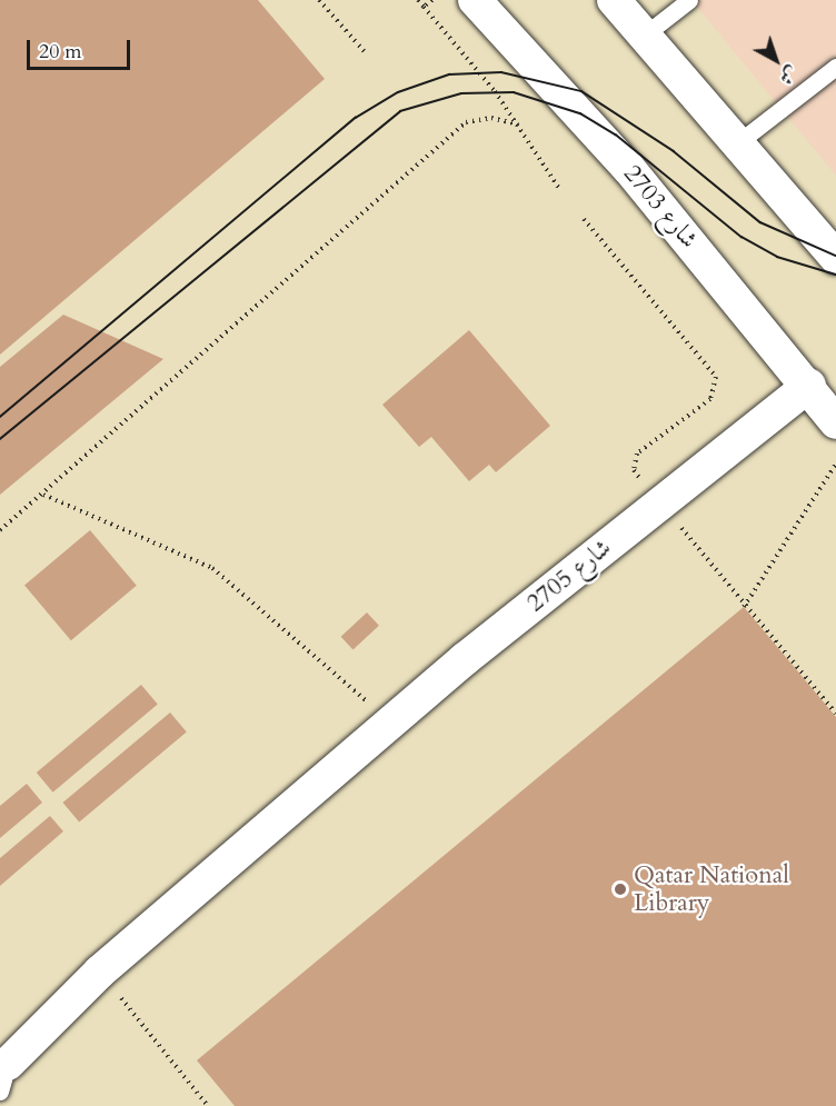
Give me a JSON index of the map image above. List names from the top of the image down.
{
  "streets": {
    "street": ["شارع 2703", "شارع 2705"]
  },
  "crossings": [
    ["شارع 2703", "شارع 2705"]
  ],
  "places": ["Qatar National Library"],
  "scale_bar": "20 m",
  "north": "bottom right"
}
